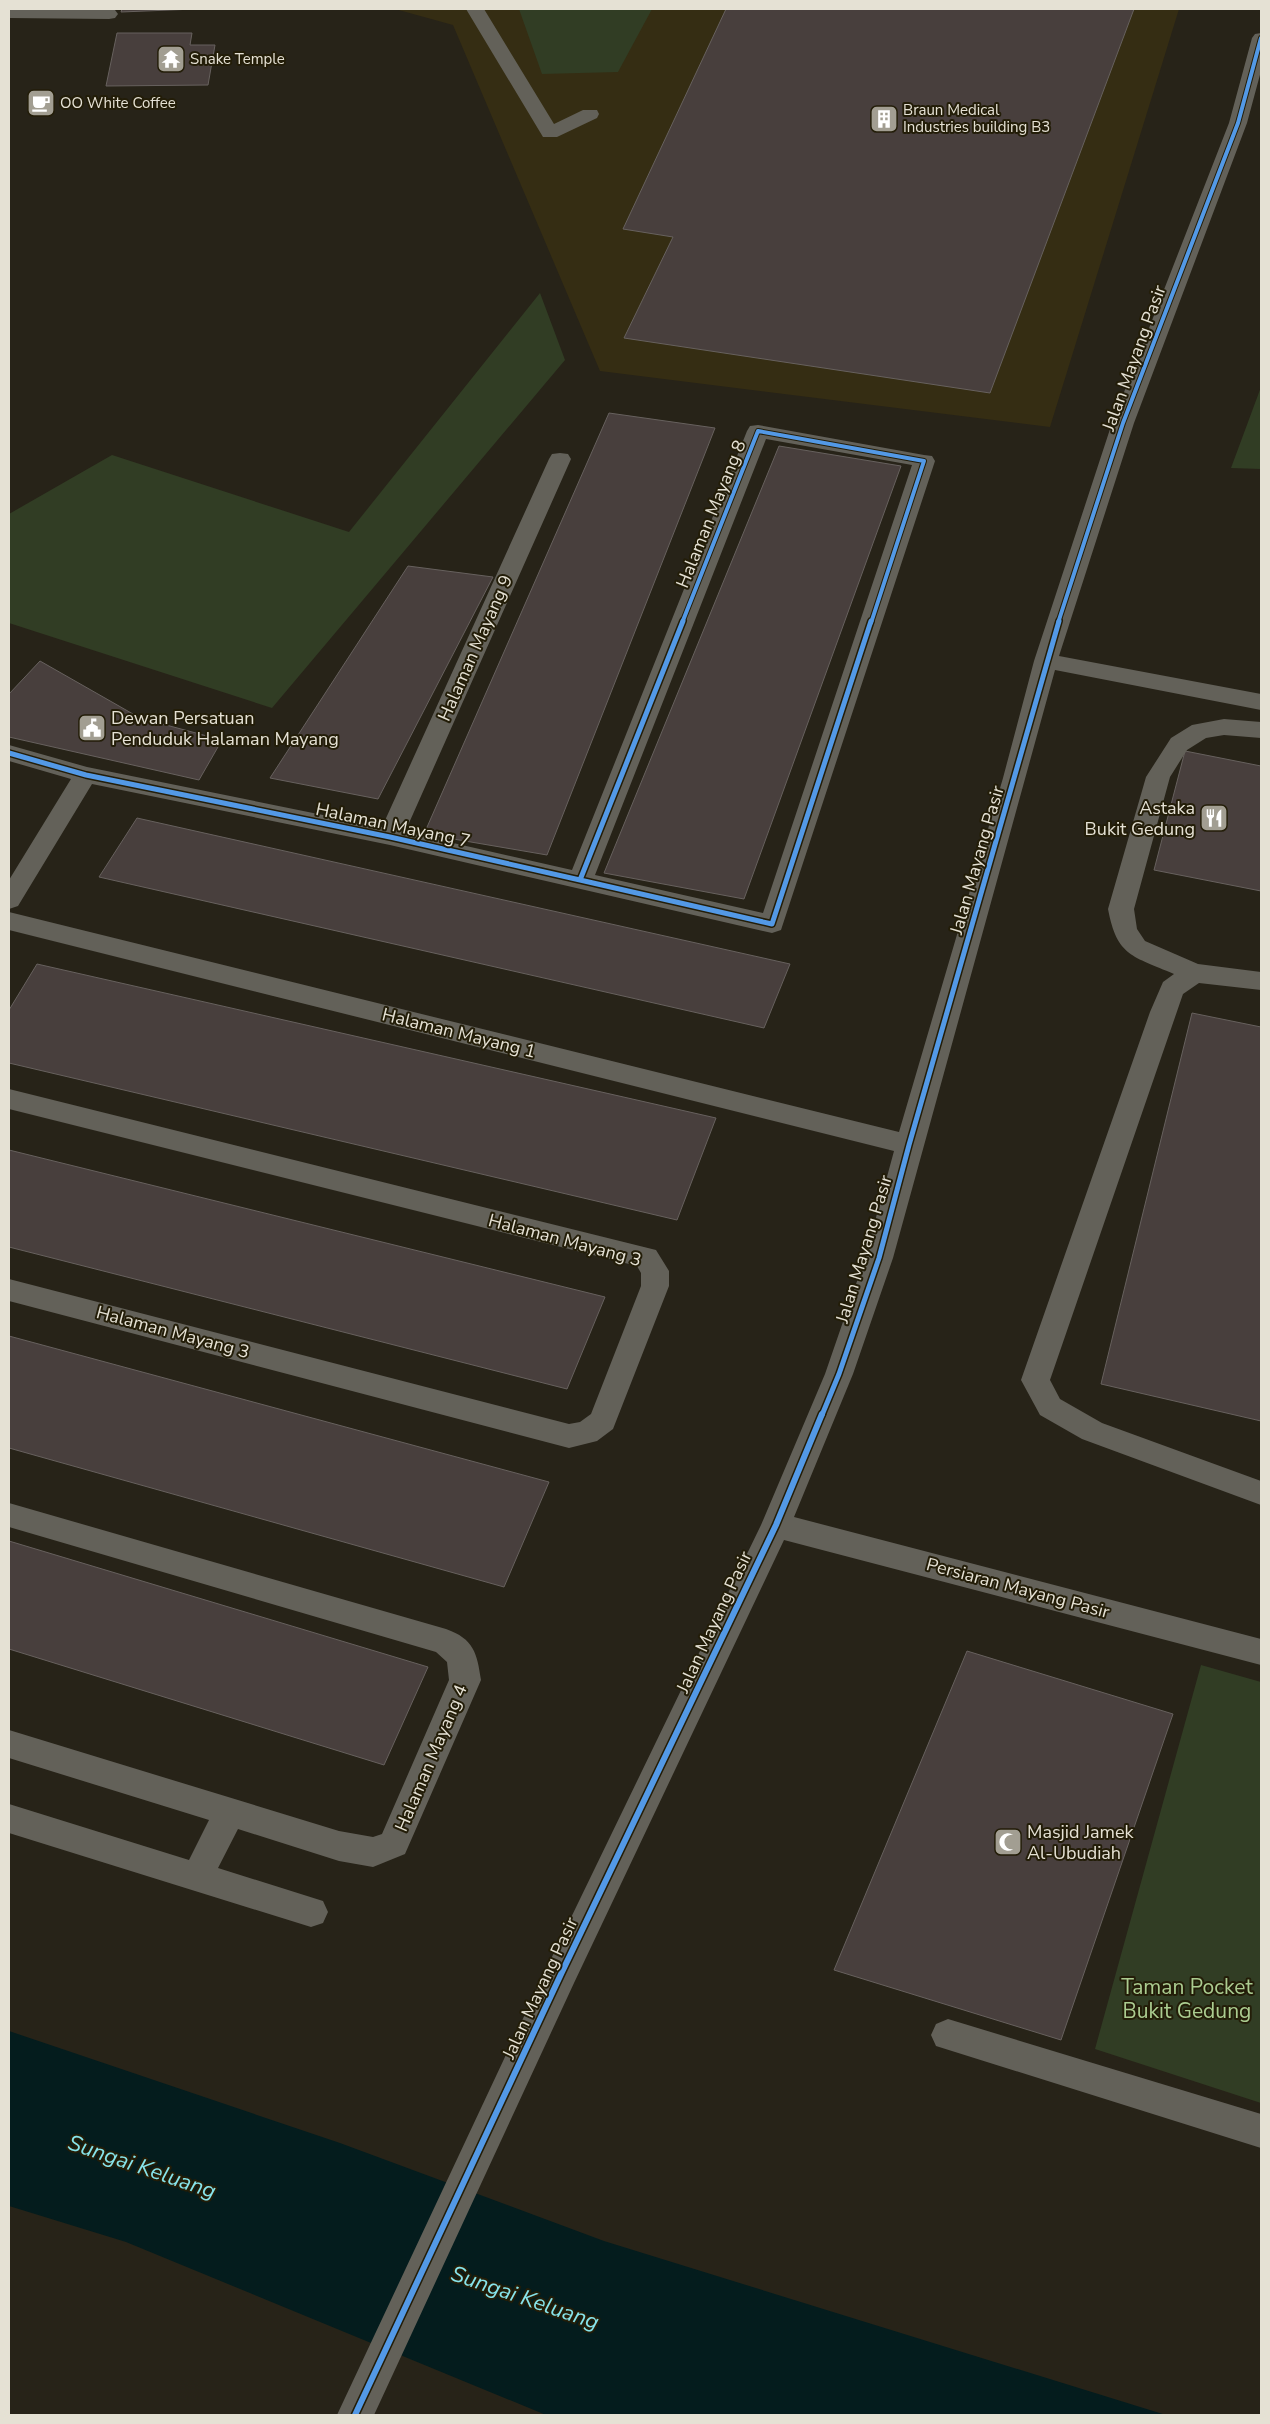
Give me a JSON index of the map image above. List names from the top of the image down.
{
  "streets": {
    "street": [
      "Jalan Mayang Pasir",
      "Halaman Mayang 8",
      "Halaman Mayang 9",
      "Halaman Mayang 7",
      "Halaman Mayang 1",
      "Halaman Mayang 3",
      "Persiaran Mayang Pasir",
      "Halaman Mayang 4"
    ]
  },
  "crossings": [
    ["Jalan Mayang Pasir", "Halaman Mayang 1"],
    ["Jalan Mayang Pasir", "Persiaran Mayang Pasir"],
    ["Halaman Mayang 8", "Halaman Mayang 7"],
    ["Halaman Mayang 9", "Halaman Mayang 7"]
  ],
  "water": ["Sungai Keluang"],
  "parks": ["Taman Pocket Bukit Gedung"],
  "places": {
    "temple": ["Snake Temple"],
    "cafe": ["OO White Coffee"],
    "building": ["Braun Medical Industries building B3"],
    "public building": ["Dewan Persatuan Penduduk Halaman Mayang"],
    "restaurant": ["Astaka Bukit Gedung"],
    "mosque": ["Masjid Jamek Al-Ubudiah"]
  }
}
